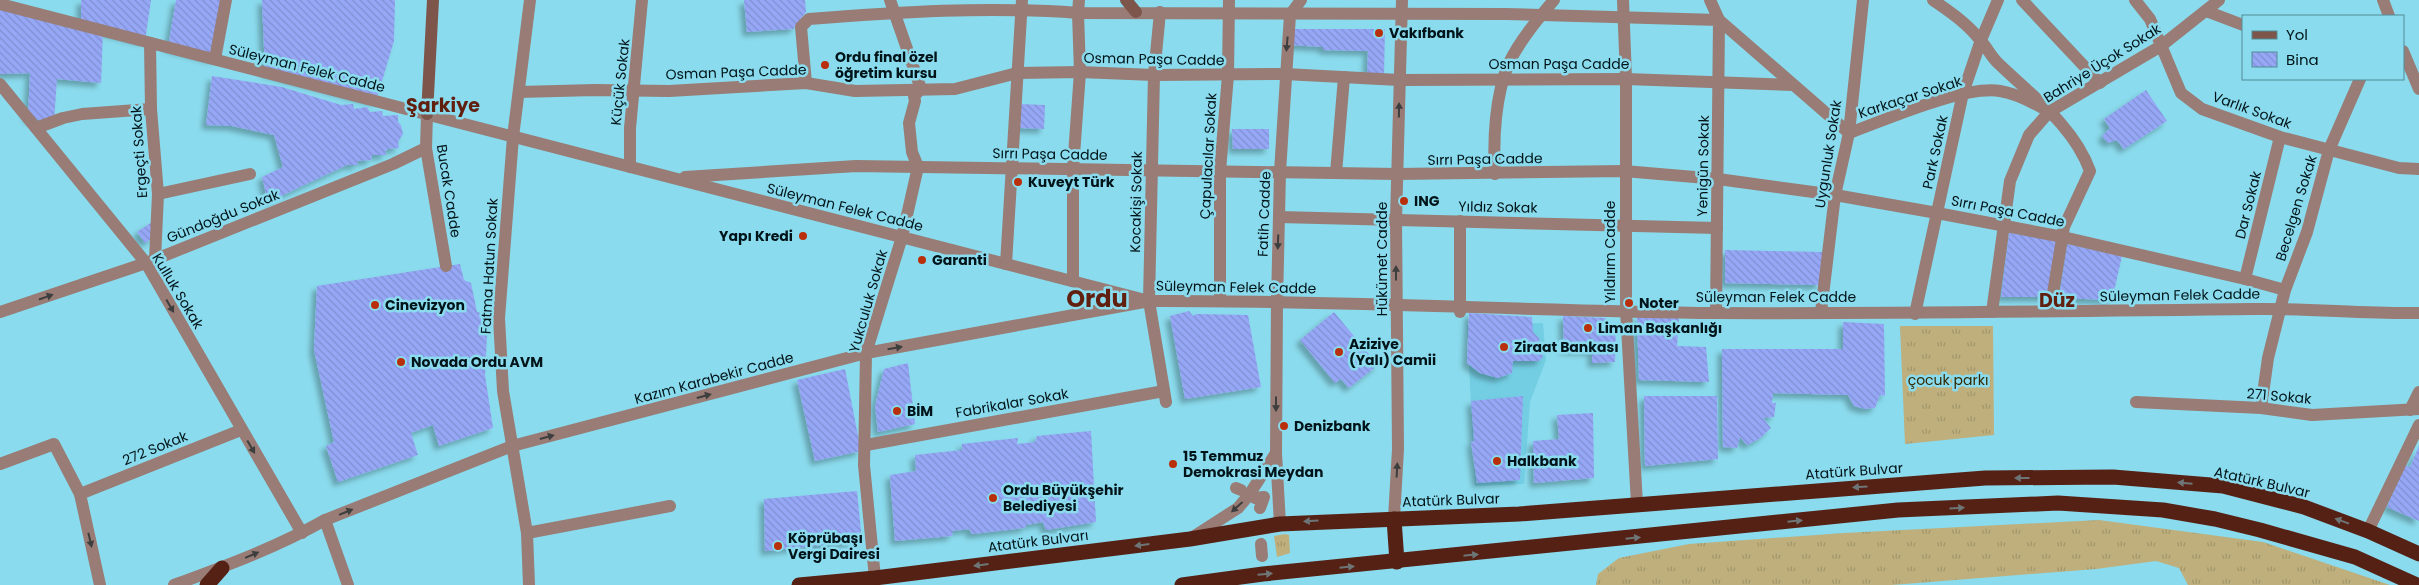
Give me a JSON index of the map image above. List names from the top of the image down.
{
  "streets": {
    "highway": ["Atatürk Bulvar", "Atatürk Bulvarı"],
    "street": [
      "Osman Paşa Cadde",
      "Bahriye Üçok Sokak",
      "Süleyman Felek Cadde",
      "Küçük Sokak",
      "Karkaçar Sokak",
      "Varlık Sokak",
      "Ergeçti Sokak",
      "Park Sokak",
      "Sırrı Paşa Cadde",
      "Uygunluk Sokak",
      "Çapulacılar Sokak",
      "Yenigün Sokak",
      "Bucak Cadde",
      "Kocakişi Sokak",
      "Dar Sokak",
      "Yıldız Sokak",
      "Becelgen Sokak",
      "Fatih Cadde",
      "Gündoğdu Sokak",
      "Yıldırım Cadde",
      "Hükümet Cadde",
      "Fatma Hatun Sokak",
      "Kulluk Sokak",
      "Yukculuk Sokak",
      "Kazım Karabekir Cadde",
      "271 Sokak",
      "Fabrikalar Sokak",
      "272 Sokak"
    ]
  },
  "crossings": [
    ["Osman Paşa Cadde", "Küçük Sokak"],
    ["Osman Paşa Cadde", "Karkaçar Sokak"],
    ["Osman Paşa Cadde", "Çapulacılar Sokak"],
    ["Osman Paşa Cadde", "Yenigün Sokak"],
    ["Osman Paşa Cadde", "Kocakişi Sokak"],
    ["Osman Paşa Cadde", "Fatih Cadde"],
    ["Osman Paşa Cadde", "Yıldırım Cadde"],
    ["Osman Paşa Cadde", "Hükümet Cadde"],
    ["Osman Paşa Cadde", "Fatma Hatun Sokak"],
    ["Bahriye Üçok Sokak", "Süleyman Felek Cadde"],
    ["Bahriye Üçok Sokak", "Karkaçar Sokak"],
    ["Bahriye Üçok Sokak", "Varlık Sokak"],
    ["Bahriye Üçok Sokak", "Sırrı Paşa Cadde"],
    ["Süleyman Felek Cadde", "Küçük Sokak"],
    ["Süleyman Felek Cadde", "Ergeçti Sokak"],
    ["Süleyman Felek Cadde", "Park Sokak"],
    ["Süleyman Felek Cadde", "Sırrı Paşa Cadde"],
    ["Süleyman Felek Cadde", "Uygunluk Sokak"],
    ["Süleyman Felek Cadde", "Çapulacılar Sokak"],
    ["Süleyman Felek Cadde", "Yenigün Sokak"],
    ["Süleyman Felek Cadde", "Bucak Cadde"],
    ["Süleyman Felek Cadde", "Kocakişi Sokak"],
    ["Süleyman Felek Cadde", "Becelgen Sokak"],
    ["Süleyman Felek Cadde", "Fatih Cadde"],
    ["Süleyman Felek Cadde", "Yıldırım Cadde"],
    ["Süleyman Felek Cadde", "Hükümet Cadde"],
    ["Süleyman Felek Cadde", "Fatma Hatun Sokak"],
    ["Süleyman Felek Cadde", "Yukculuk Sokak"],
    ["Süleyman Felek Cadde", "Kazım Karabekir Cadde"],
    ["Karkaçar Sokak", "Park Sokak"],
    ["Karkaçar Sokak", "Uygunluk Sokak"],
    ["Karkaçar Sokak", "Yenigün Sokak"],
    ["Varlık Sokak", "Dar Sokak"],
    ["Varlık Sokak", "Becelgen Sokak"],
    ["Ergeçti Sokak", "Gündoğdu Sokak"],
    ["Ergeçti Sokak", "Kulluk Sokak"],
    ["Park Sokak", "Sırrı Paşa Cadde"],
    ["Sırrı Paşa Cadde", "Uygunluk Sokak"],
    ["Sırrı Paşa Cadde", "Çapulacılar Sokak"],
    ["Sırrı Paşa Cadde", "Yenigün Sokak"],
    ["Sırrı Paşa Cadde", "Kocakişi Sokak"],
    ["Sırrı Paşa Cadde", "Dar Sokak"],
    ["Sırrı Paşa Cadde", "Becelgen Sokak"],
    ["Sırrı Paşa Cadde", "Fatih Cadde"],
    ["Sırrı Paşa Cadde", "Yıldırım Cadde"],
    ["Sırrı Paşa Cadde", "Hükümet Cadde"],
    ["Sırrı Paşa Cadde", "Yukculuk Sokak"],
    ["Yenigün Sokak", "Yıldız Sokak"],
    ["Bucak Cadde", "Gündoğdu Sokak"],
    ["Kocakişi Sokak", "Kazım Karabekir Cadde"],
    ["Kocakişi Sokak", "Fabrikalar Sokak"],
    ["Yıldız Sokak", "Fatih Cadde"],
    ["Yıldız Sokak", "Yıldırım Cadde"],
    ["Yıldız Sokak", "Hükümet Cadde"],
    ["Becelgen Sokak", "271 Sokak"],
    ["Fatih Cadde", "Atatürk Bulvar"],
    ["Fatih Cadde", "Atatürk Bulvarı"],
    ["Gündoğdu Sokak", "Kulluk Sokak"],
    ["Yıldırım Cadde", "Atatürk Bulvar"],
    ["Hükümet Cadde", "Atatürk Bulvar"],
    ["Fatma Hatun Sokak", "Kazım Karabekir Cadde"],
    ["Kulluk Sokak", "Kazım Karabekir Cadde"],
    ["Kulluk Sokak", "272 Sokak"],
    ["Yukculuk Sokak", "Kazım Karabekir Cadde"],
    ["Yukculuk Sokak", "Fabrikalar Sokak"],
    ["Yukculuk Sokak", "Atatürk Bulvarı"],
    ["Atatürk Bulvar", "Atatürk Bulvarı"]
  ],
  "one_way": [
    "Fatih Cadde",
    "Kulluk Sokak",
    "Kazım Karabekir Cadde",
    "Atatürk Bulvarı"
  ],
  "districts": ["Şarkiye", "Ordu", "Düz"],
  "parks": ["çocuk parkı"],
  "places": [
    "Vakıfbank",
    "Ordu final özel öğretim kursu",
    "Kuveyt Türk",
    "ING",
    "Yapı Kredi",
    "Garanti",
    "Noter",
    "Cinevizyon",
    "Liman Başkanlığı",
    "Ziraat Bankası",
    "Aziziye (Yalı) Camii",
    "Novada Ordu AVM",
    "BİM",
    "Denizbank",
    "Halkbank",
    "15 Temmuz Demokrasi Meydan",
    "Ordu Büyükşehir Belediyesi",
    "Köprübaşı Vergi Dairesi"
  ],
  "legend": ["Yol", "Bina"]
}
